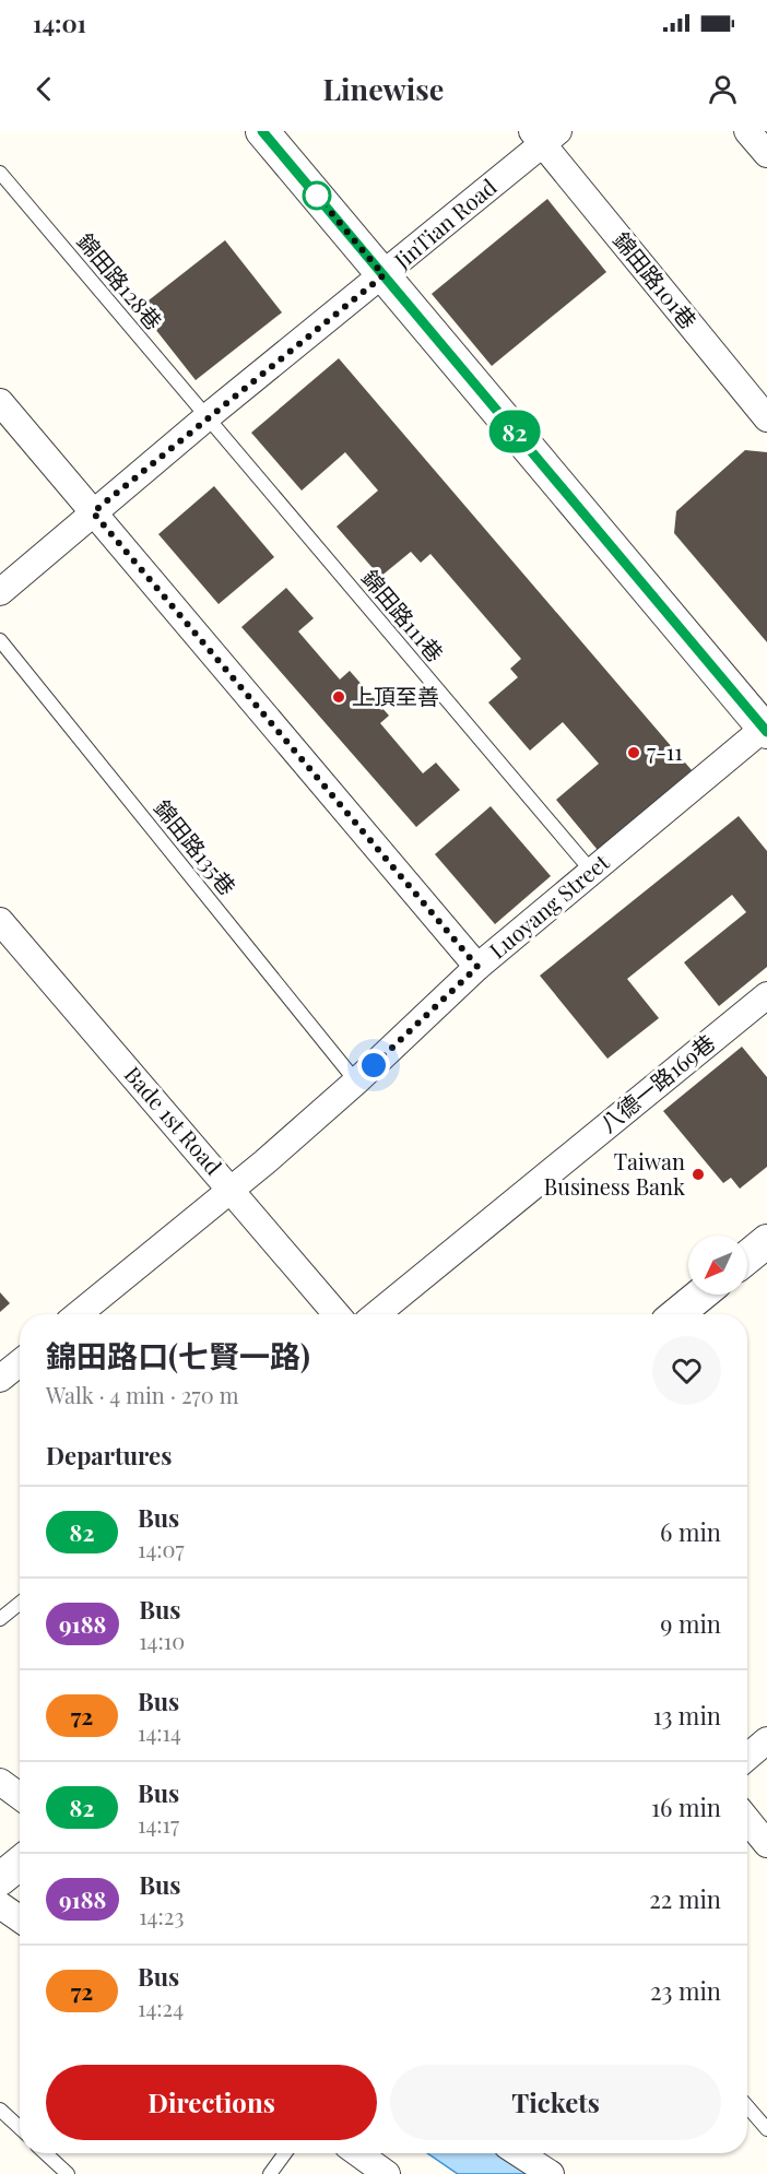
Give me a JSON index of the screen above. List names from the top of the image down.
{
  "streets": {
    "street": [
      "JinTian Road",
      "錦田路101巷",
      "Luoyang Street",
      "八德一路169巷",
      "Bade 1st Road"
    ],
    "lane": ["錦田路128巷", "錦田路111巷", "錦田路135巷"]
  },
  "crossings": [
    ["JinTian Road", "錦田路101巷"],
    ["JinTian Road", "錦田路128巷"],
    ["JinTian Road", "錦田路111巷"],
    ["錦田路128巷", "錦田路111巷"],
    ["錦田路111巷", "Luoyang Street"],
    ["錦田路135巷", "Luoyang Street"],
    ["Luoyang Street", "Bade 1st Road"]
  ],
  "places": ["上頂至善", "7-11", "Taiwan Business Bank"],
  "lines": ["bus line 82"],
  "north": "bottom left",
  "page": {
    "status": "14:01",
    "header": "Linewise",
    "on_map": "82",
    "heading": [
      ["錦田路口(七賢一路)", "Walk · 4 min · 270 m"],
      "Departures"
    ],
    "list": [
      {
        "mark": "82",
        "name": "Bus",
        "note": "14:07",
        "value": "6 min"
      },
      {
        "mark": "9188",
        "name": "Bus",
        "note": "14:10",
        "value": "9 min"
      },
      {
        "mark": "72",
        "name": "Bus",
        "note": "14:14",
        "value": "13 min"
      },
      {
        "mark": "82",
        "name": "Bus",
        "note": "14:17",
        "value": "16 min"
      },
      {
        "mark": "9188",
        "name": "Bus",
        "note": "14:23",
        "value": "22 min"
      },
      {
        "mark": "72",
        "name": "Bus",
        "note": "14:24",
        "value": "23 min"
      }
    ],
    "buttons": ["Directions", "Tickets"]
  }
}
